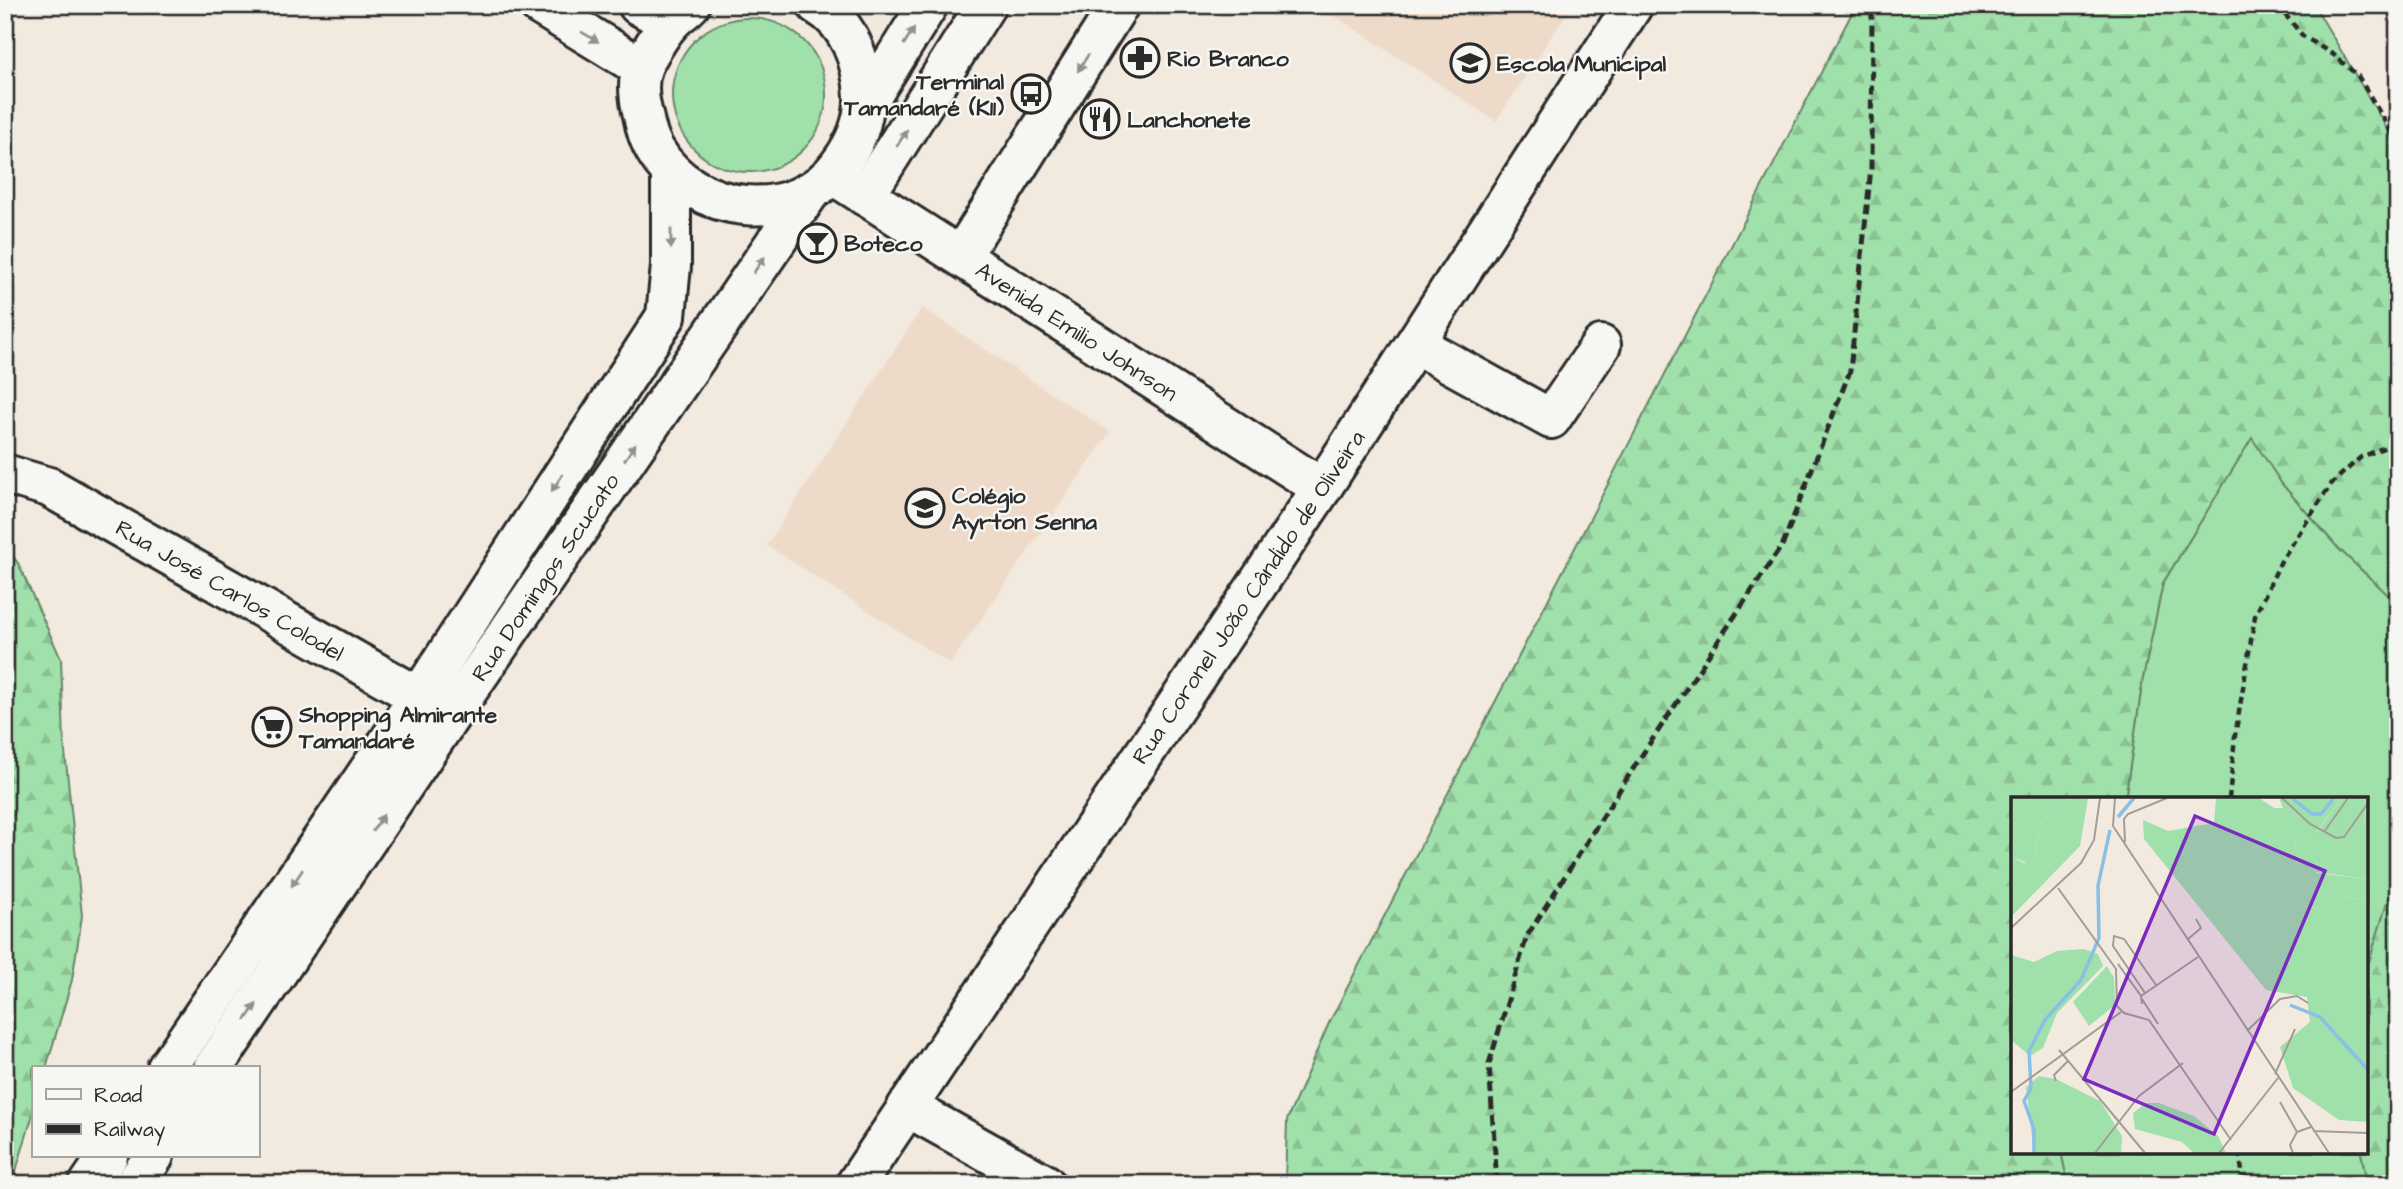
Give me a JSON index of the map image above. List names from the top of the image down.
{
  "streets": {
    "main road": [
      "Avenida Emilio Johnson",
      "Rua Domingos Scucato",
      "Rua José Carlos Colodel",
      "Rua Coronel João Cândido de Oliveira"
    ]
  },
  "crossings": [
    ["Avenida Emilio Johnson", "Rua Domingos Scucato"],
    ["Avenida Emilio Johnson", "Rua Coronel João Cândido de Oliveira"],
    ["Rua Domingos Scucato", "Rua José Carlos Colodel"]
  ],
  "places": {
    "pharmacy": ["Rio Branco"],
    "school or university": ["Escola Municipal", "Colégio Ayrton Senna"],
    "bus stop": ["Terminal Tamandaré (K11)"],
    "restaurant": ["Lanchonete"],
    "bar": ["Boteco"],
    "supermarket": ["Shopping Almirante Tamandaré"]
  },
  "legend": ["Road", "Railway"]
}
